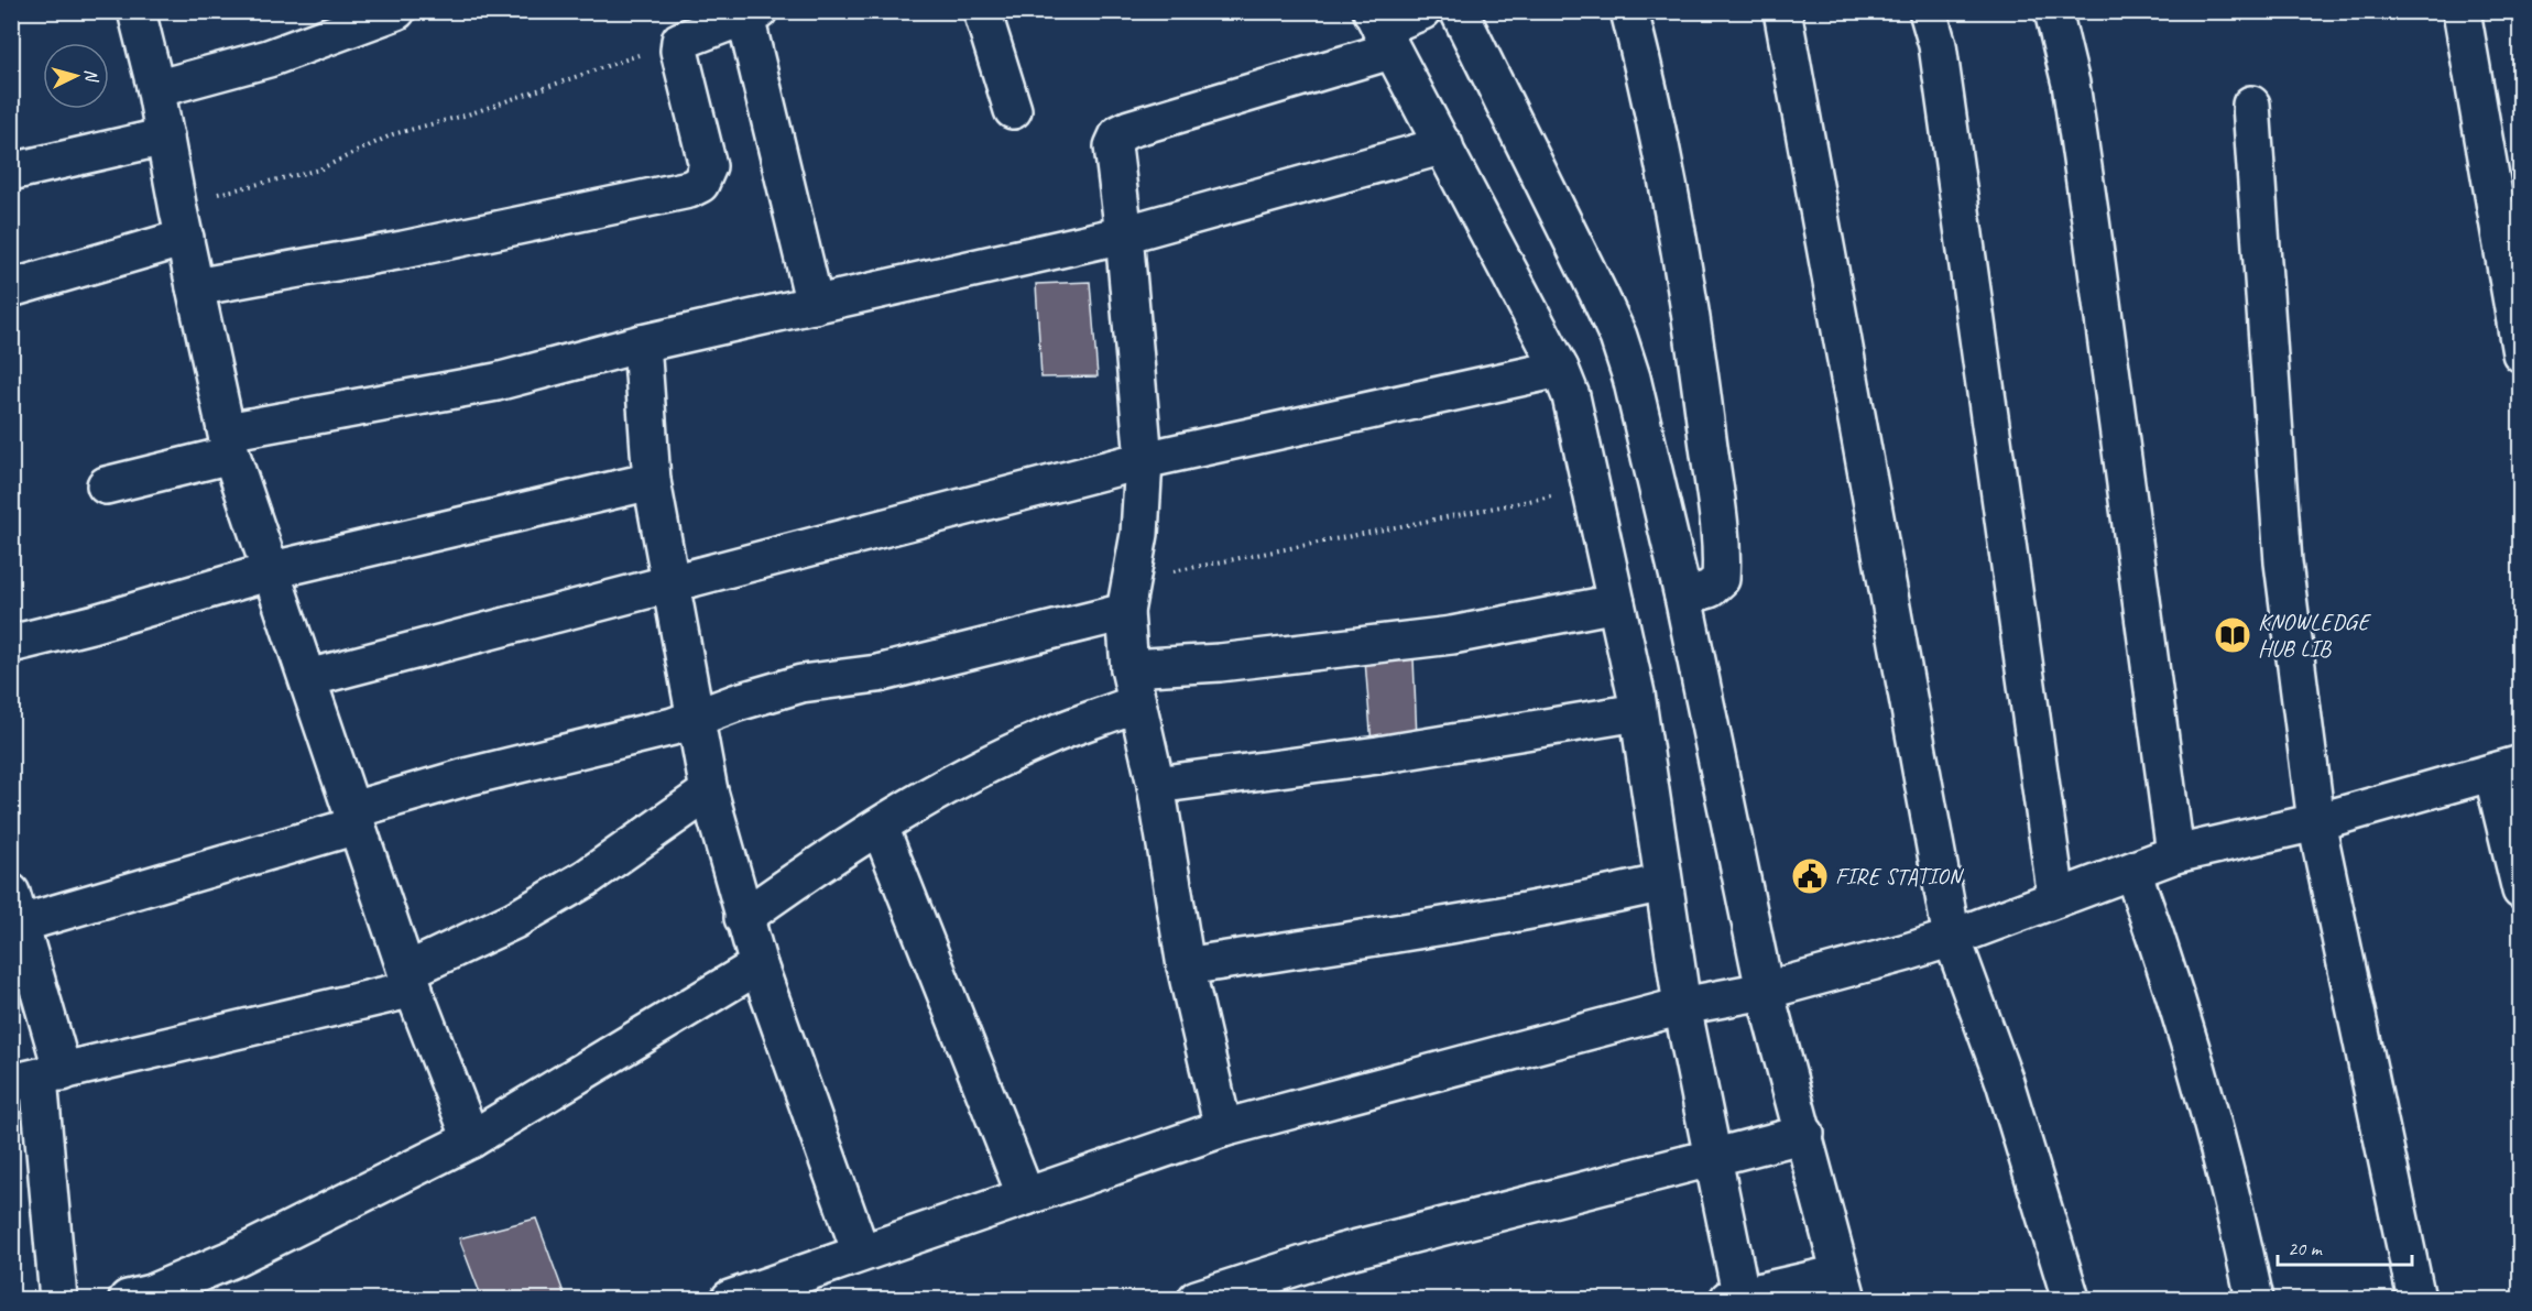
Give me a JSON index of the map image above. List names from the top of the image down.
{
  "places": {
    "library": ["KNOWLEDGE HUB LIB"],
    "public building": ["FIRE STATION"]
  },
  "scale_bar": "20 m",
  "north": "right"
}
